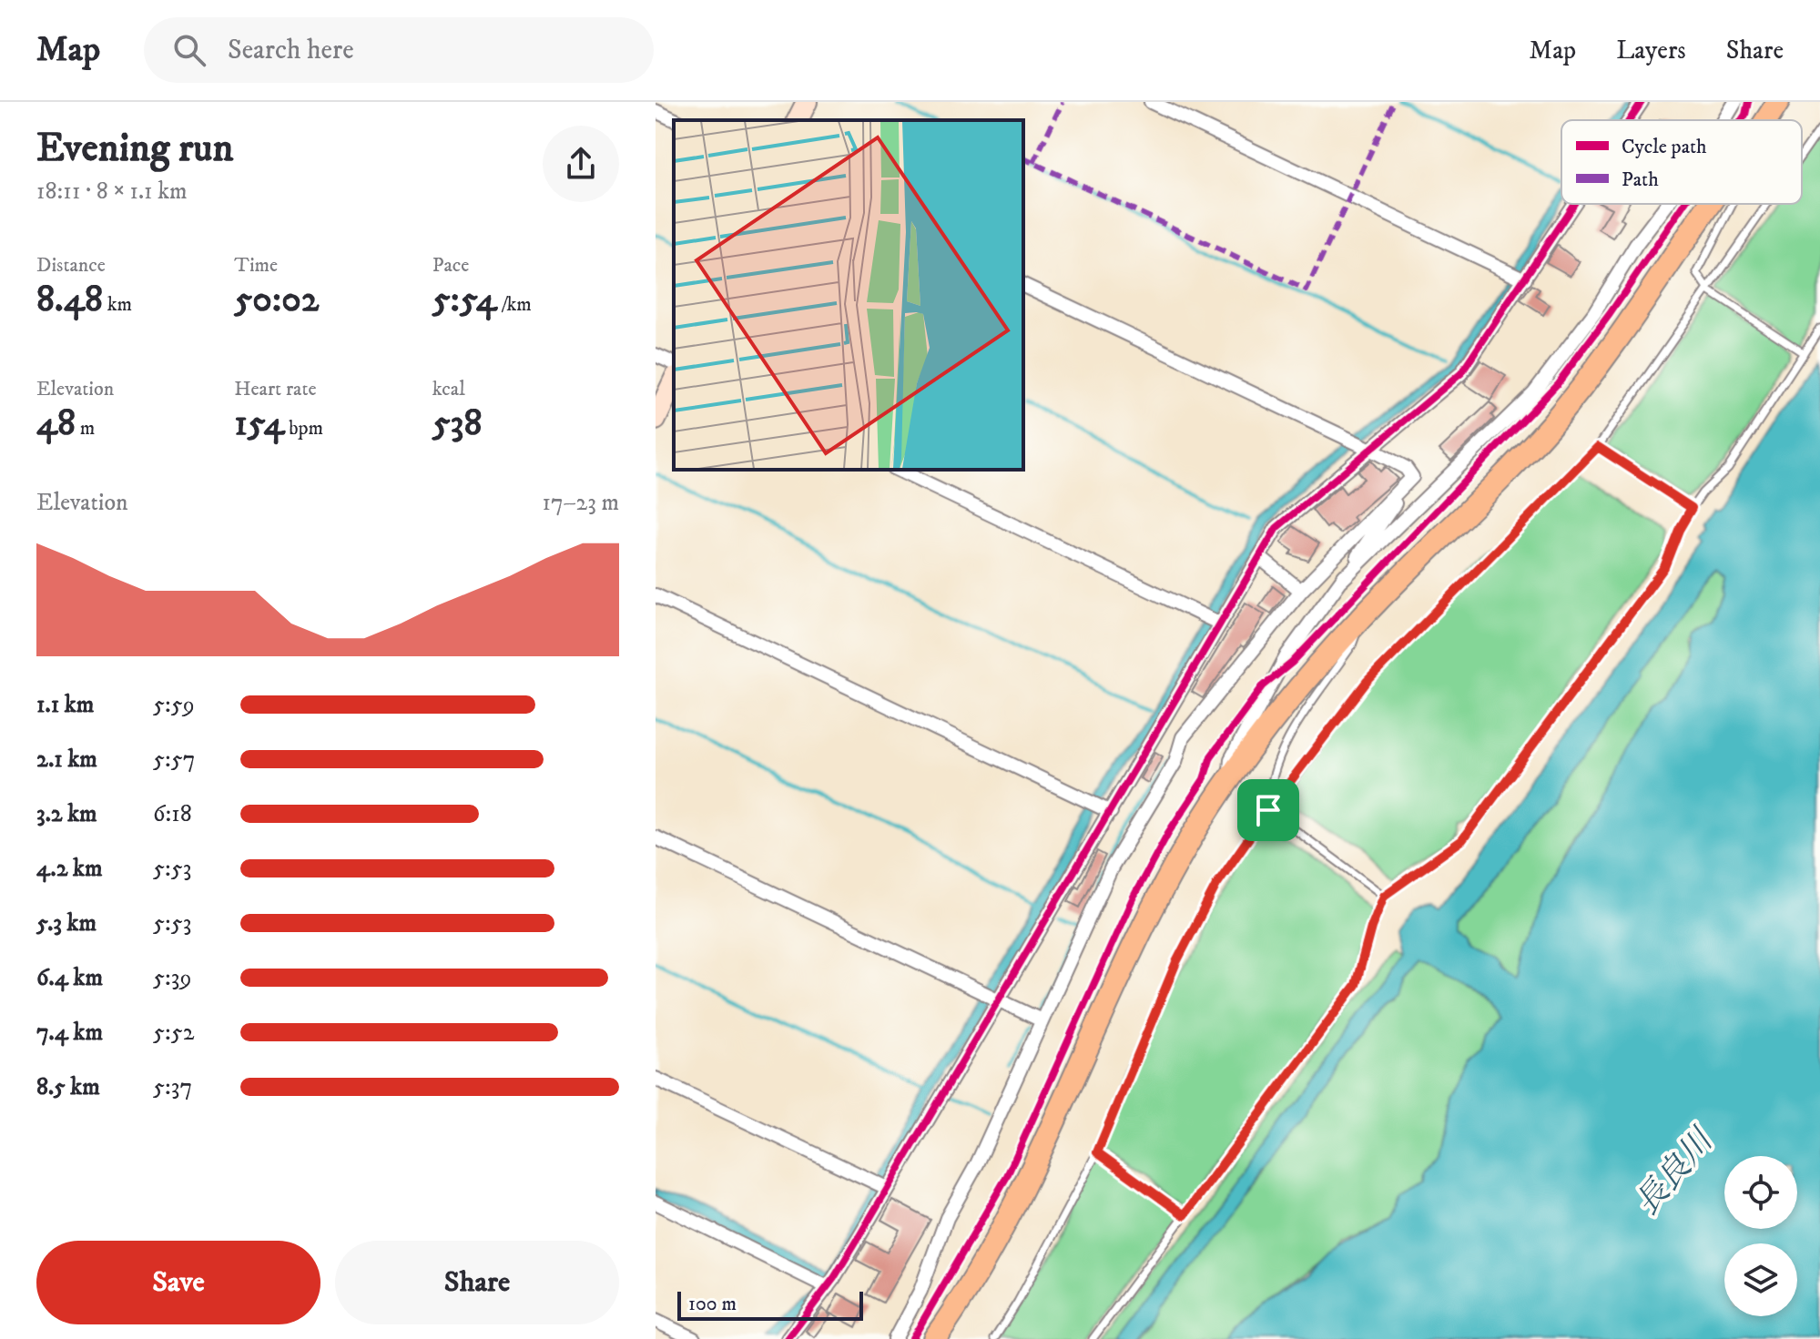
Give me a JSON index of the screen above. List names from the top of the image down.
{
  "water": ["長良川"],
  "legend": ["Cycle path", "Path"],
  "scale_bar": "100 m",
  "page": {
    "header": "Map",
    "search": "Search here",
    "nav": ["Map", "Layers", "Share"],
    "heading": ["Evening run", "18:11 · 8 × 1.1 km"],
    "stats": [
      ["Distance", "8.48 km"],
      ["Time", "50:02"],
      ["Pace", "5:54 /km"],
      ["Elevation", "48 m"],
      ["Heart rate", "154 bpm"],
      ["kcal", "538"]
    ],
    "chart": ["Elevation", "17–23 m"],
    "list": [
      {
        "name": "1.1 km",
        "note": "5:59"
      },
      {
        "name": "2.1 km",
        "note": "5:57"
      },
      {
        "name": "3.2 km",
        "note": "6:18"
      },
      {
        "name": "4.2 km",
        "note": "5:53"
      },
      {
        "name": "5.3 km",
        "note": "5:53"
      },
      {
        "name": "6.4 km",
        "note": "5:39"
      },
      {
        "name": "7.4 km",
        "note": "5:52"
      },
      {
        "name": "8.5 km",
        "note": "5:37"
      }
    ],
    "buttons": ["Save", "Share"],
    "scale": "100 m"
  }
}
